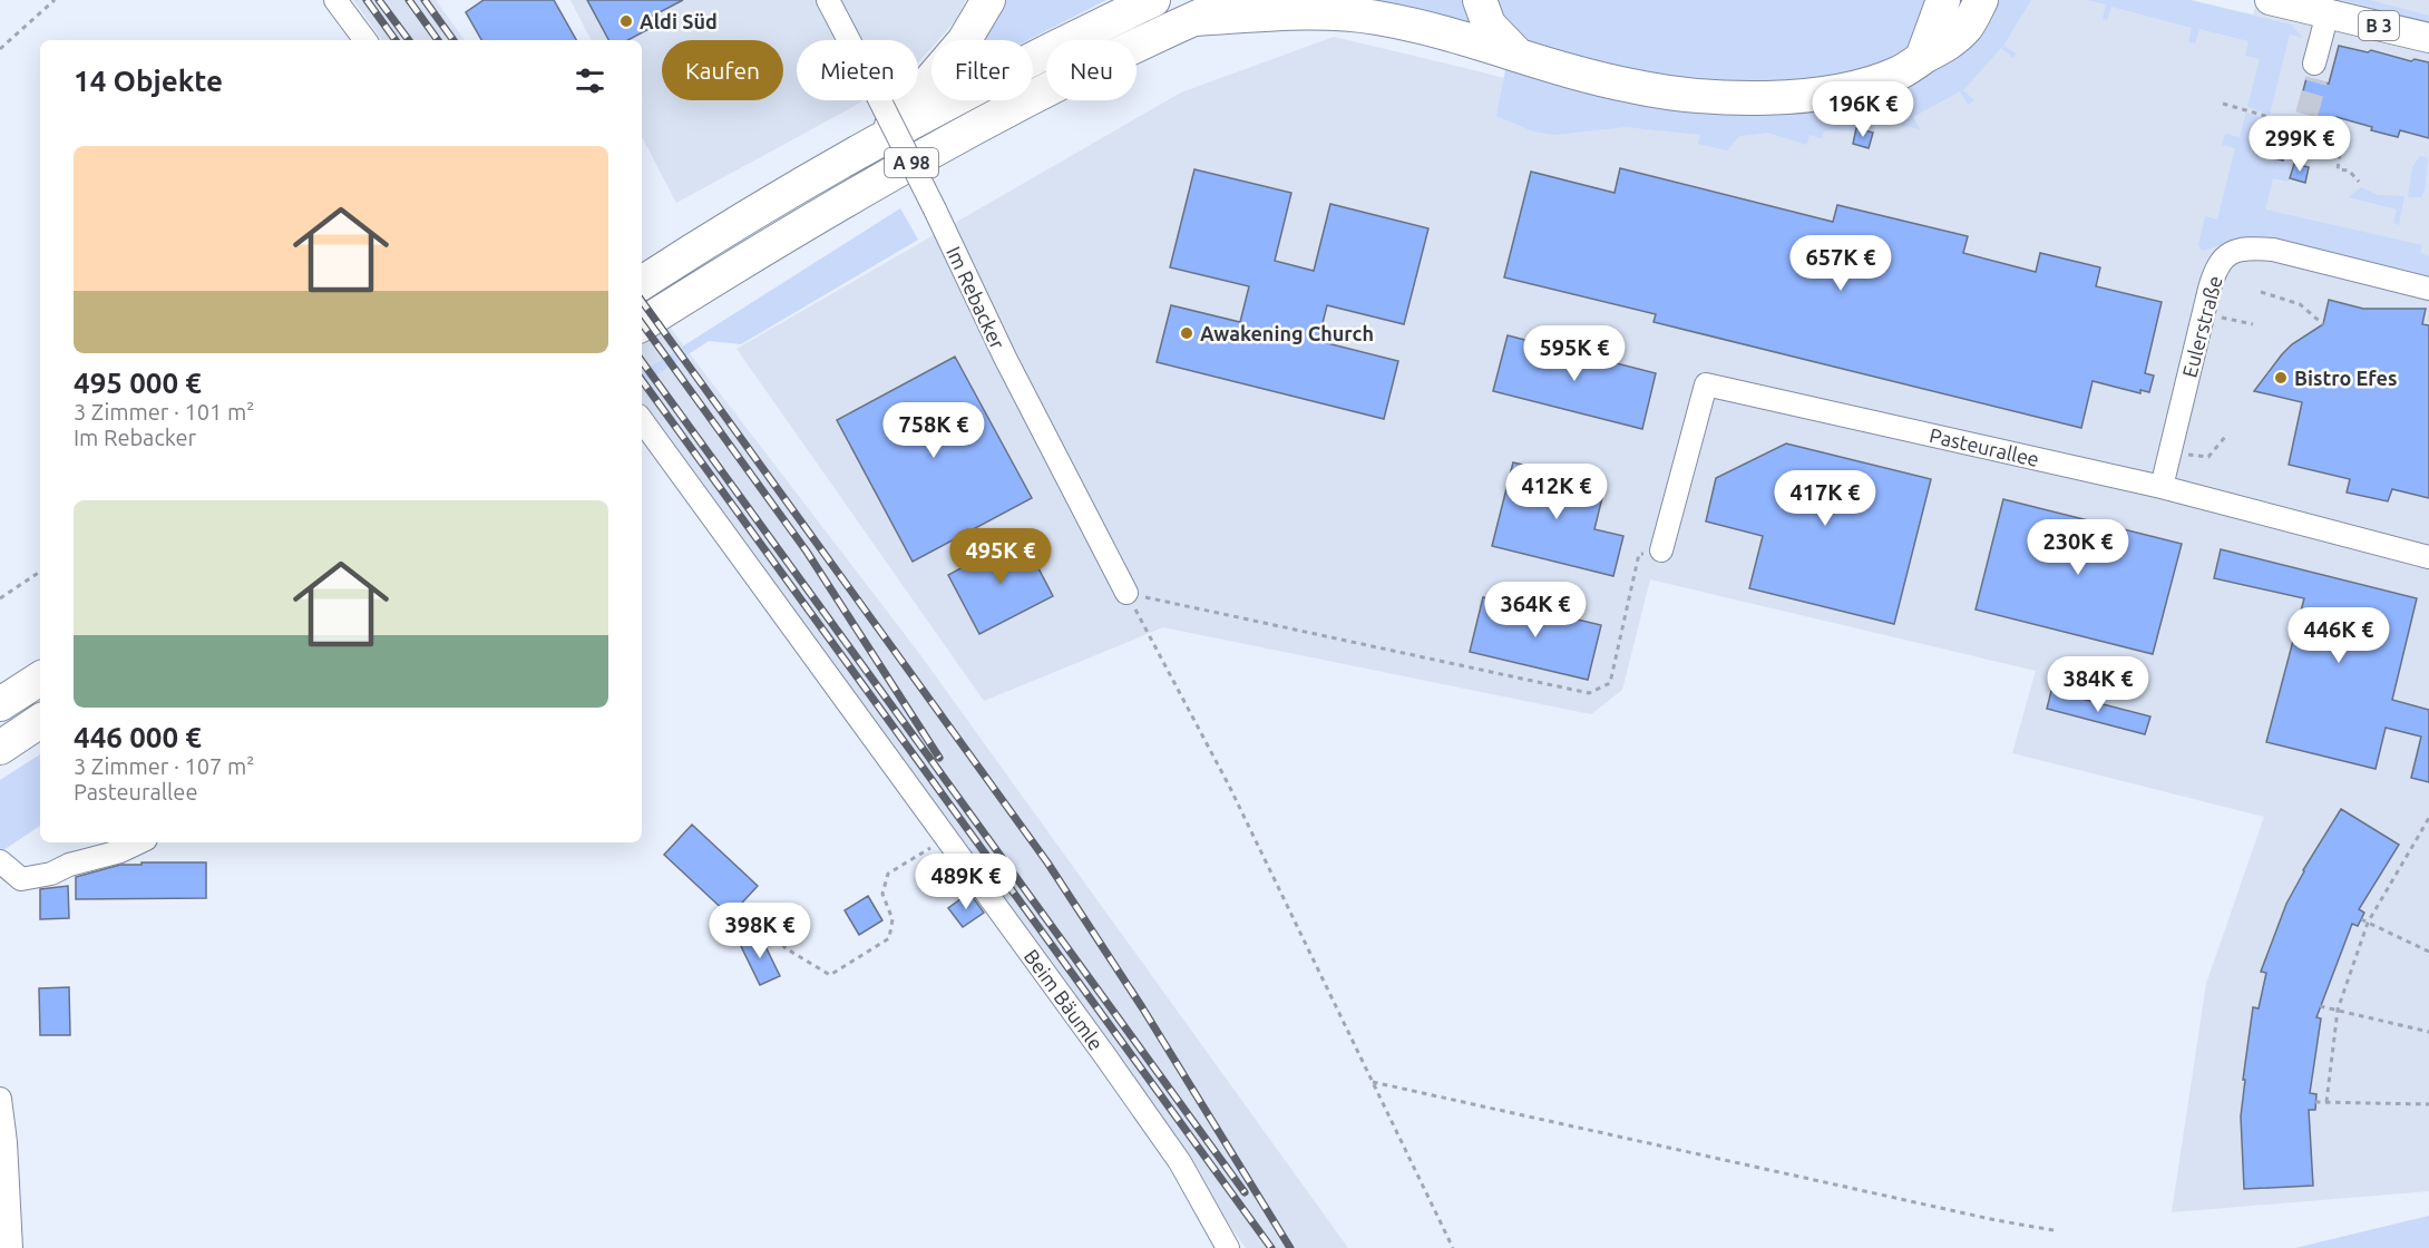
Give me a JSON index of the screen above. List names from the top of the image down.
{
  "streets": {
    "highway": ["A 98"],
    "main road": ["B 3"],
    "street": [
      "Im Rebacker",
      "Eulerstraße",
      "Pasteurallee",
      "Beim Bäumle"
    ]
  },
  "crossings": [
    ["Eulerstraße", "Pasteurallee"]
  ],
  "places": ["Aldi Süd", "Awakening Church", "Bistro Efes"],
  "page": {
    "chip": [
      "Kaufen",
      "Mieten",
      "Filter",
      "Neu"
    ],
    "heading": "14 Objekte",
    "price": [
      "196K €",
      "299K €",
      "657K €",
      "595K €",
      "758K €",
      "412K €",
      "417K €",
      "230K €",
      "495K €",
      "364K €",
      "446K €",
      "384K €",
      "489K €",
      "398K €"
    ],
    "list": [
      {
        "name": "495 000 €",
        "note": "3 Zimmer · 101 m² · Im Rebacker"
      },
      {
        "name": "446 000 €",
        "note": "3 Zimmer · 107 m² · Pasteurallee"
      }
    ]
  }
}
